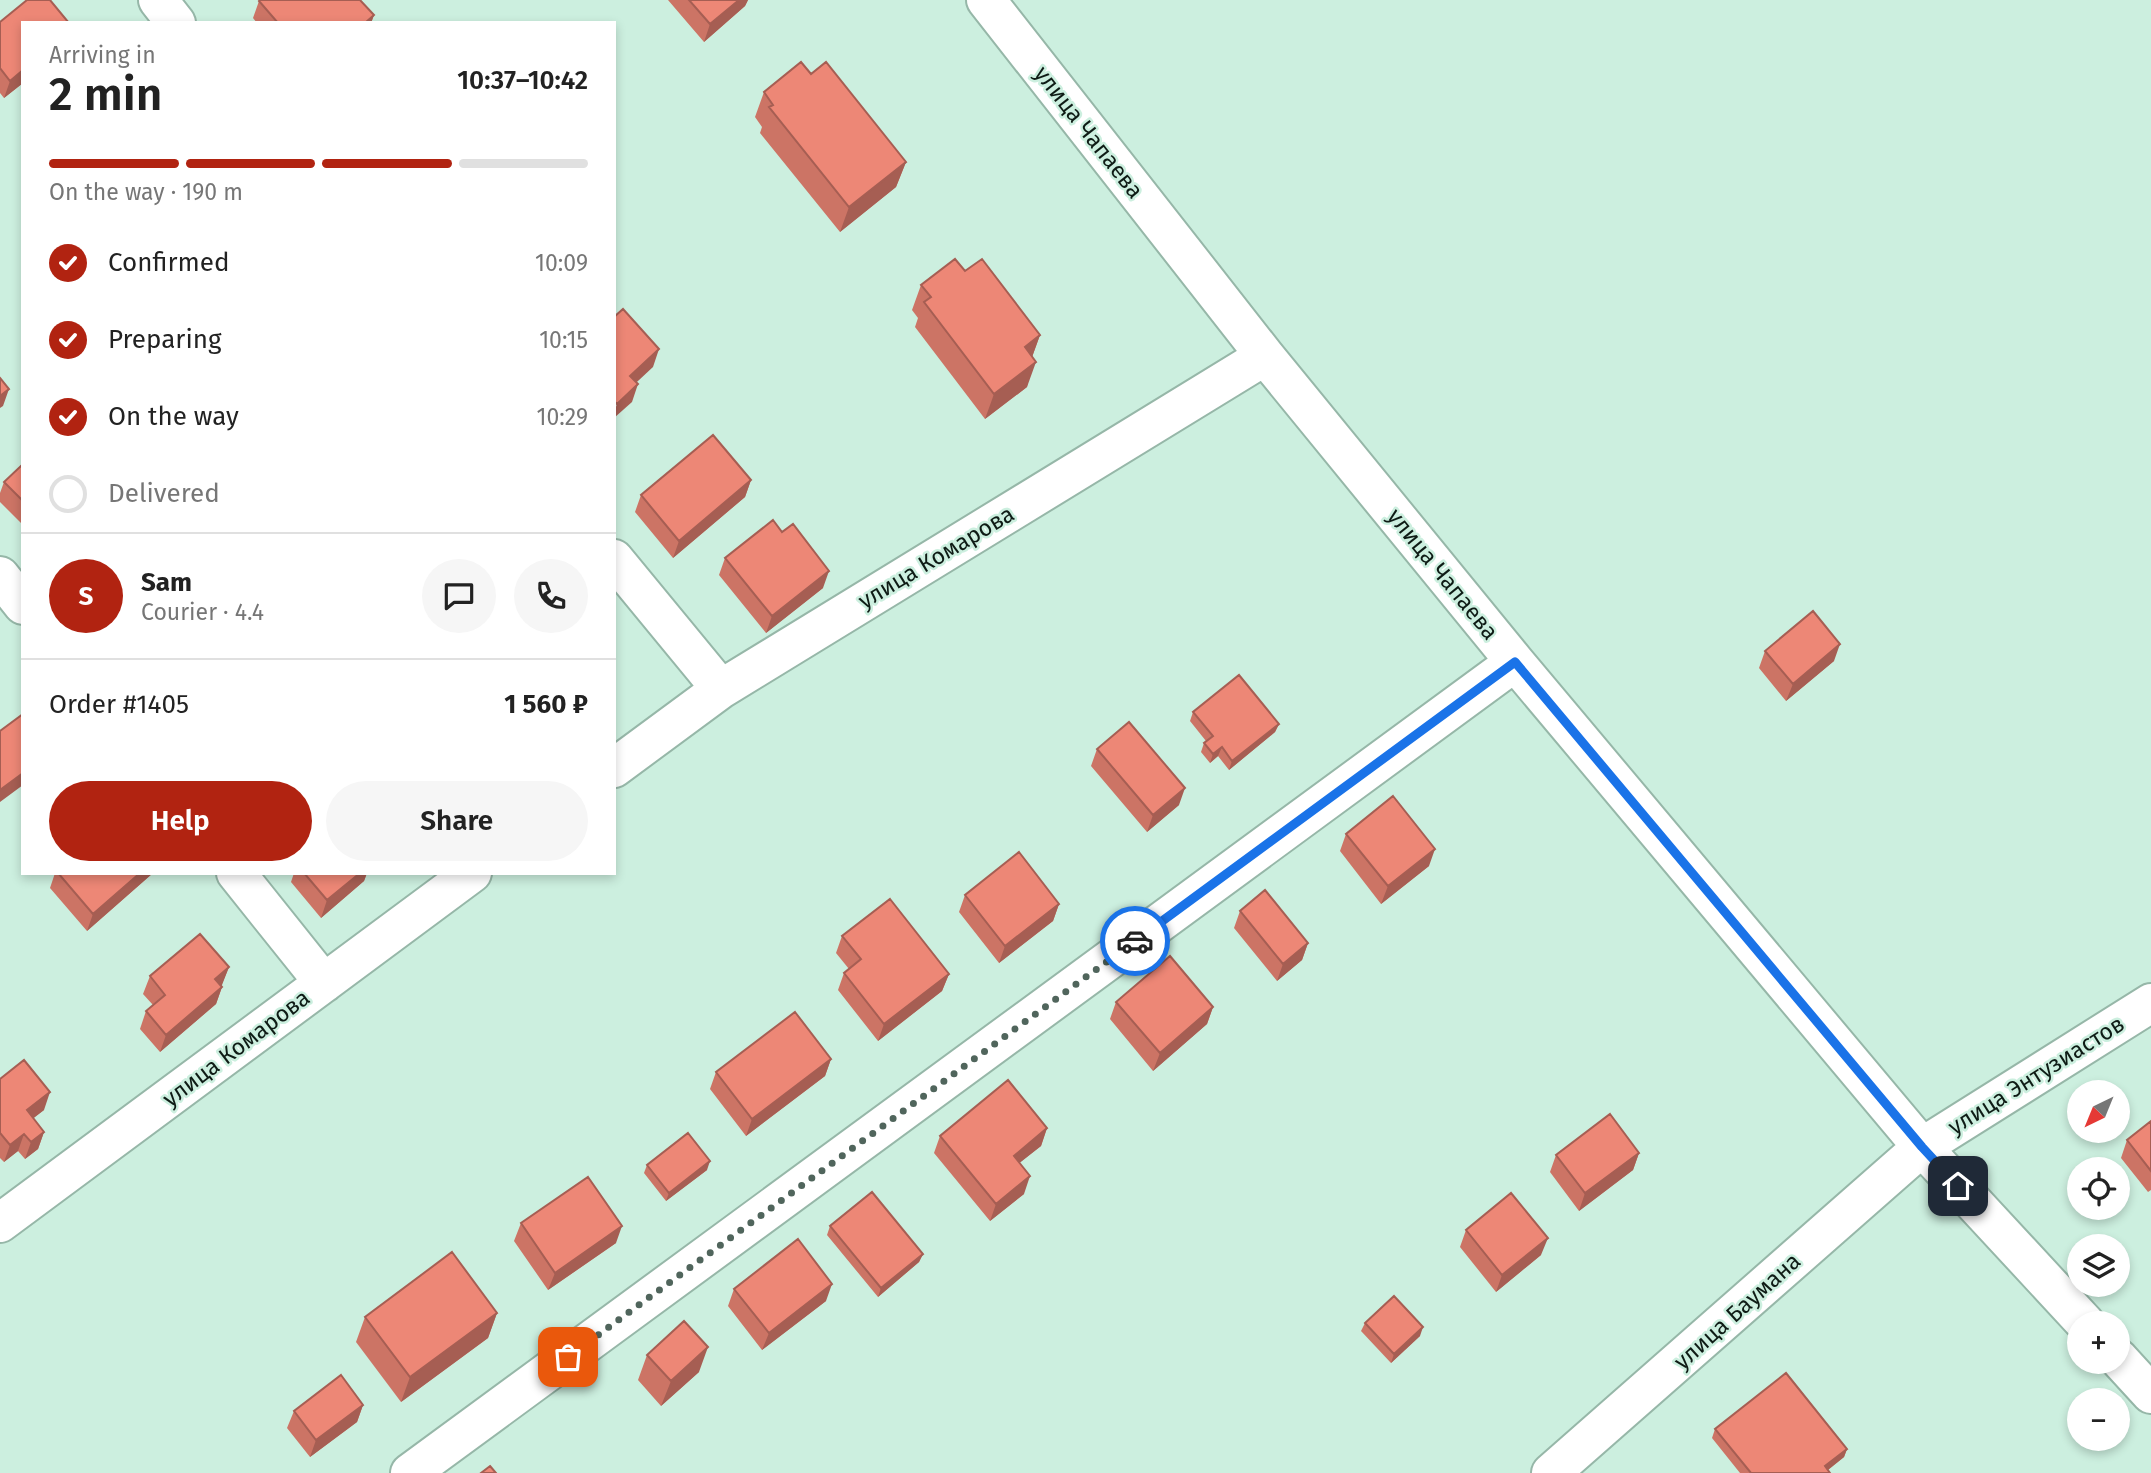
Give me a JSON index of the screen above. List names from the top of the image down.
{
  "streets": {
    "street": [
      "улица Чапаева",
      "улица Комарова",
      "улица Энтузиастов",
      "улица Баумана"
    ]
  },
  "crossings": [
    ["улица Чапаева", "улица Комарова"],
    ["улица Чапаева", "улица Энтузиастов"],
    ["улица Чапаева", "улица Баумана"],
    ["улица Энтузиастов", "улица Баумана"]
  ],
  "north": "bottom left",
  "page": {
    "heading": ["2 min", "Arriving in", "10:37–10:42"],
    "panel": [
      "Sam",
      "Courier · 4.4",
      "Order #1405",
      "1 560 ₽"
    ],
    "bar": "On the way · 190 m",
    "list": [
      ["Confirmed", "10:09"],
      ["Preparing", "10:15"],
      ["On the way", "10:29"],
      "Delivered"
    ],
    "round": "S",
    "buttons": ["Help", "Share"],
    "map_buttons": ["+", "−"]
  }
}
